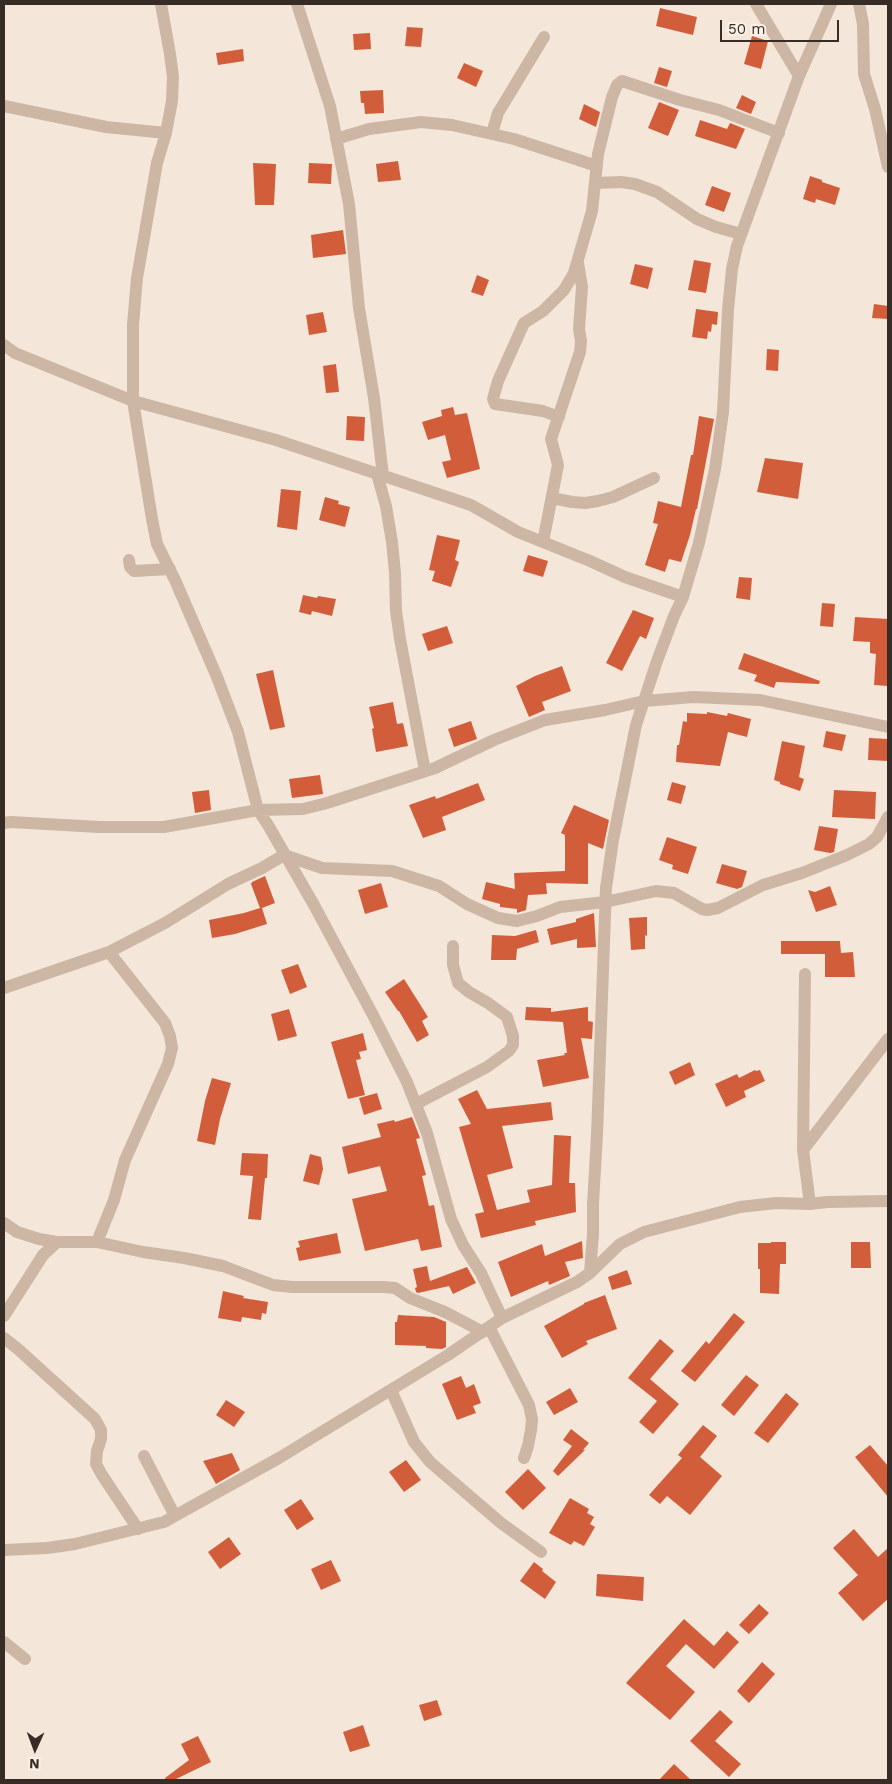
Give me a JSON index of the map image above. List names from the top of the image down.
{
  "scale_bar": "50 m",
  "north": "bottom"
}
